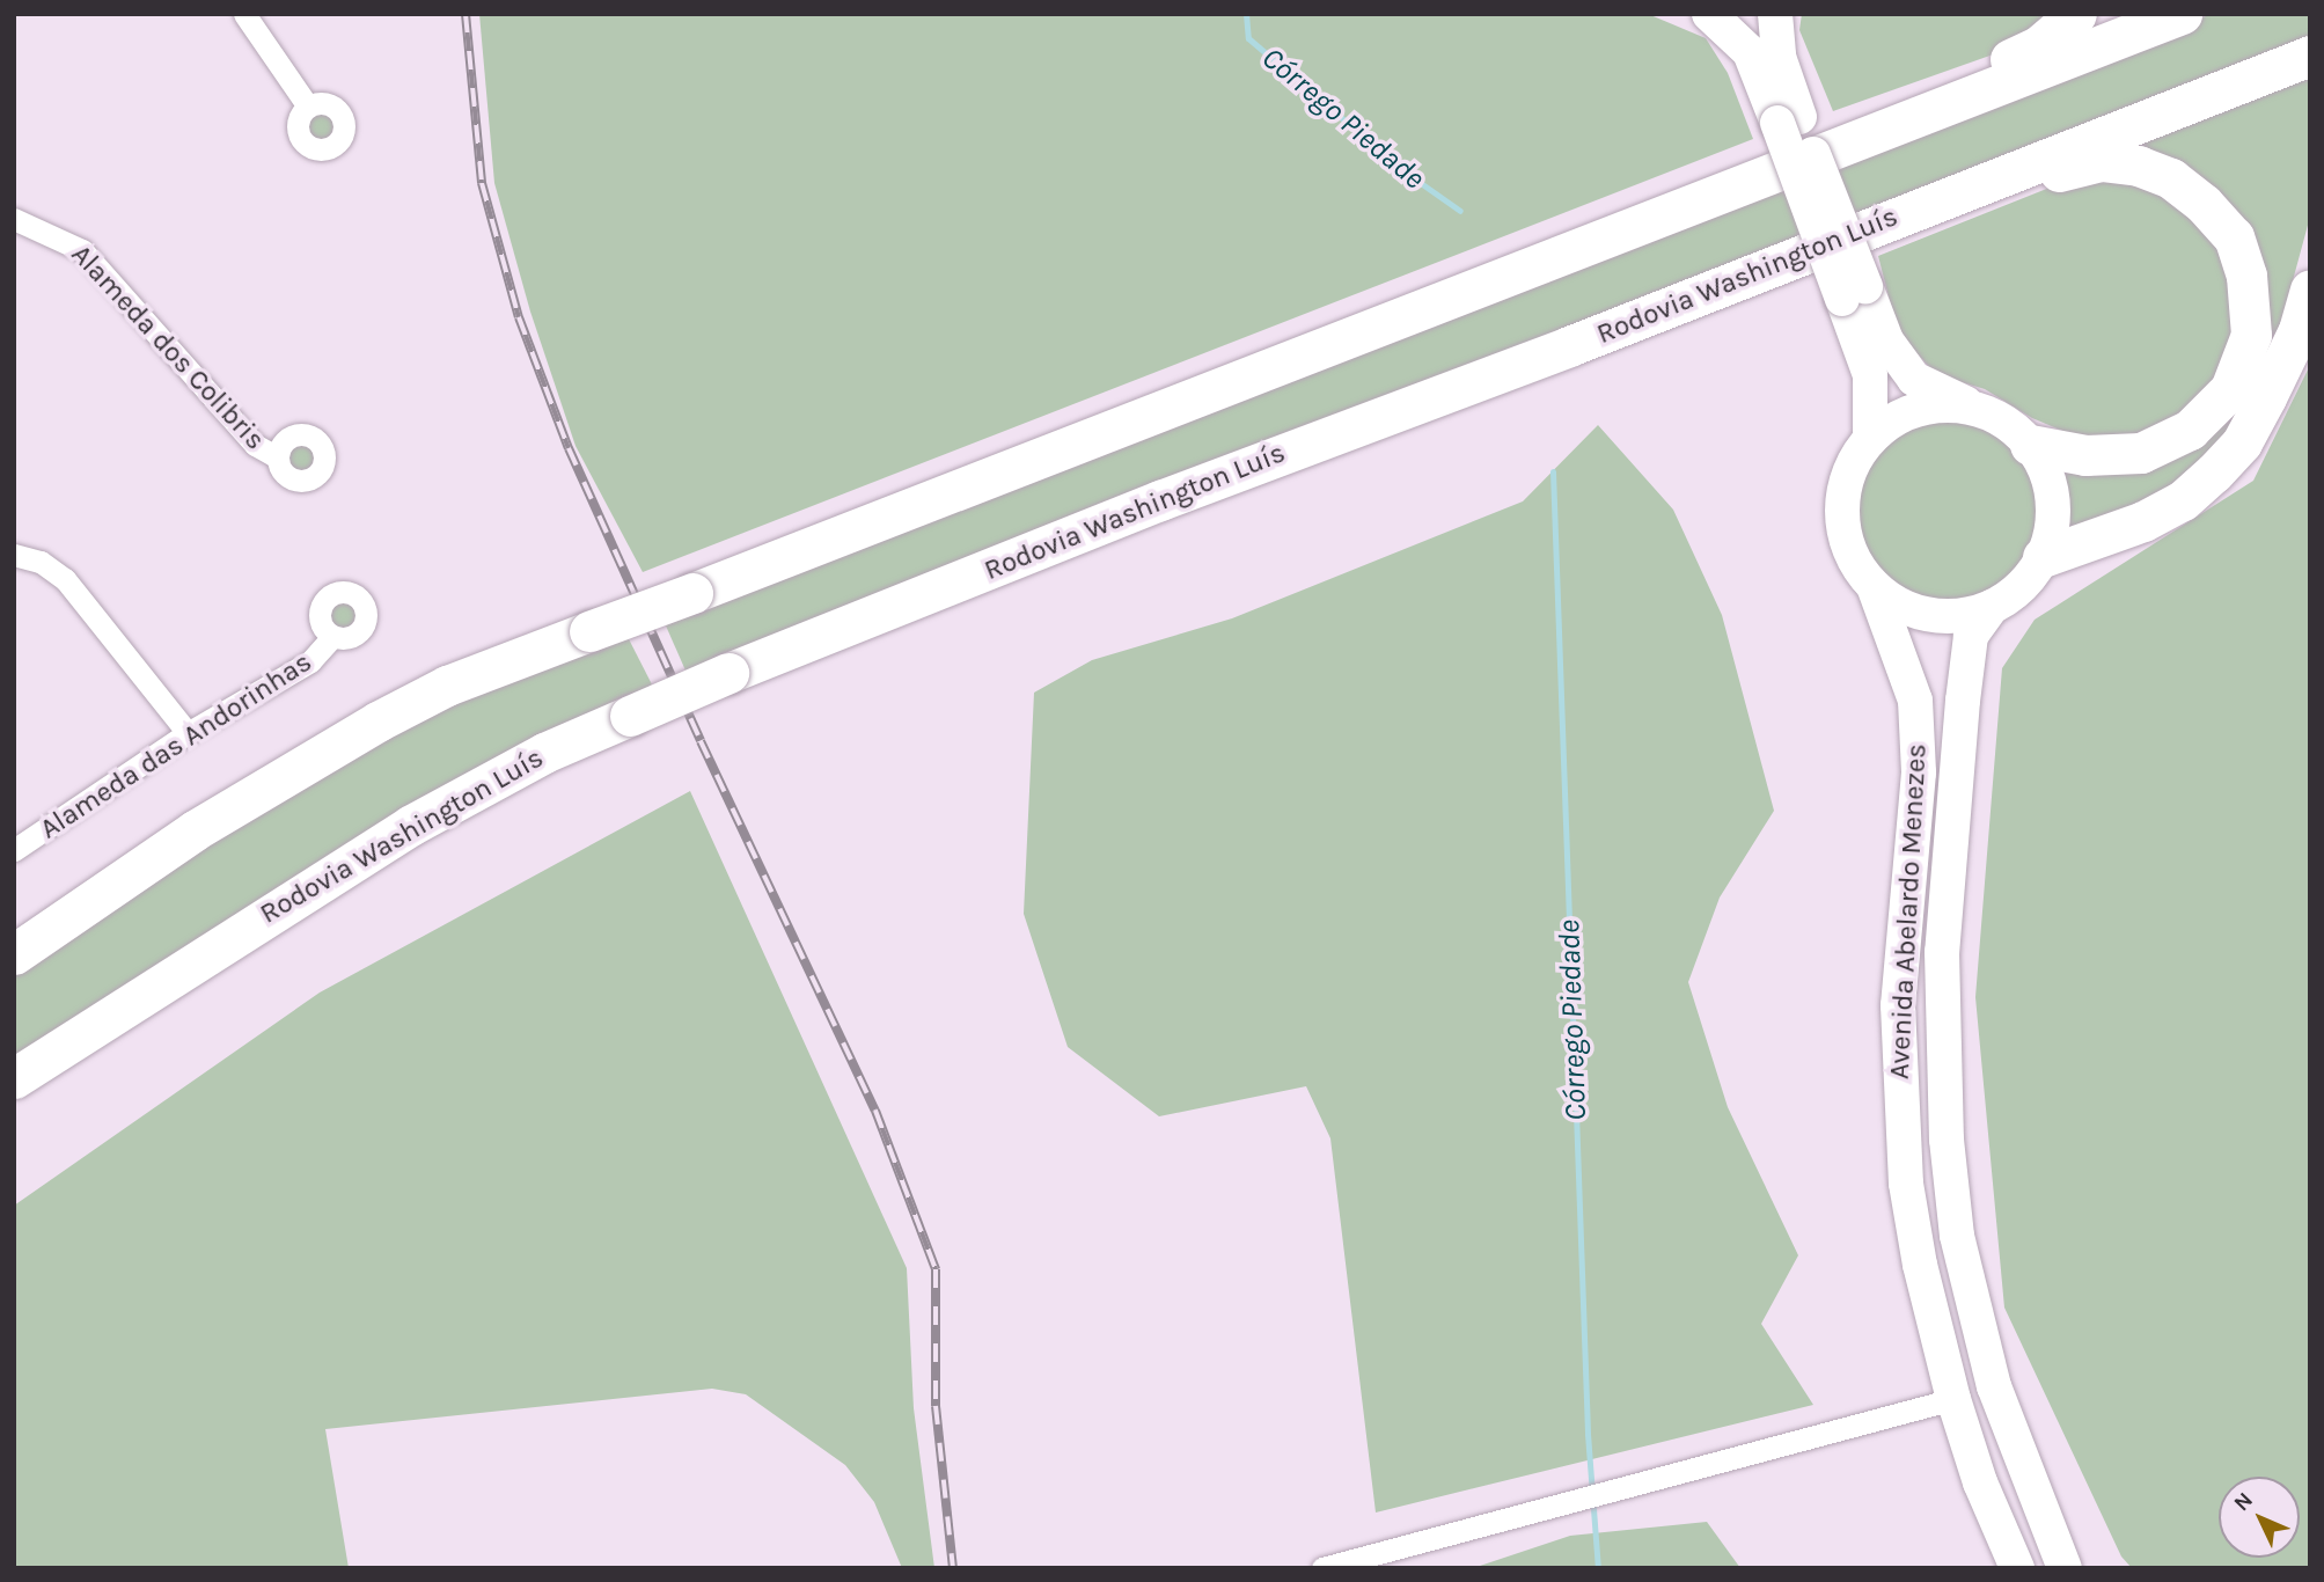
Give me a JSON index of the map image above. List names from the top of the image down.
{
  "streets": {
    "highway": ["Rodovia Washington Luís"],
    "main road": ["Avenida Abelardo Menezes"],
    "street": ["Alameda dos Colibris", "Alameda das Andorinhas"]
  },
  "water": ["Córrego Piedade"],
  "north": "top left"
}
